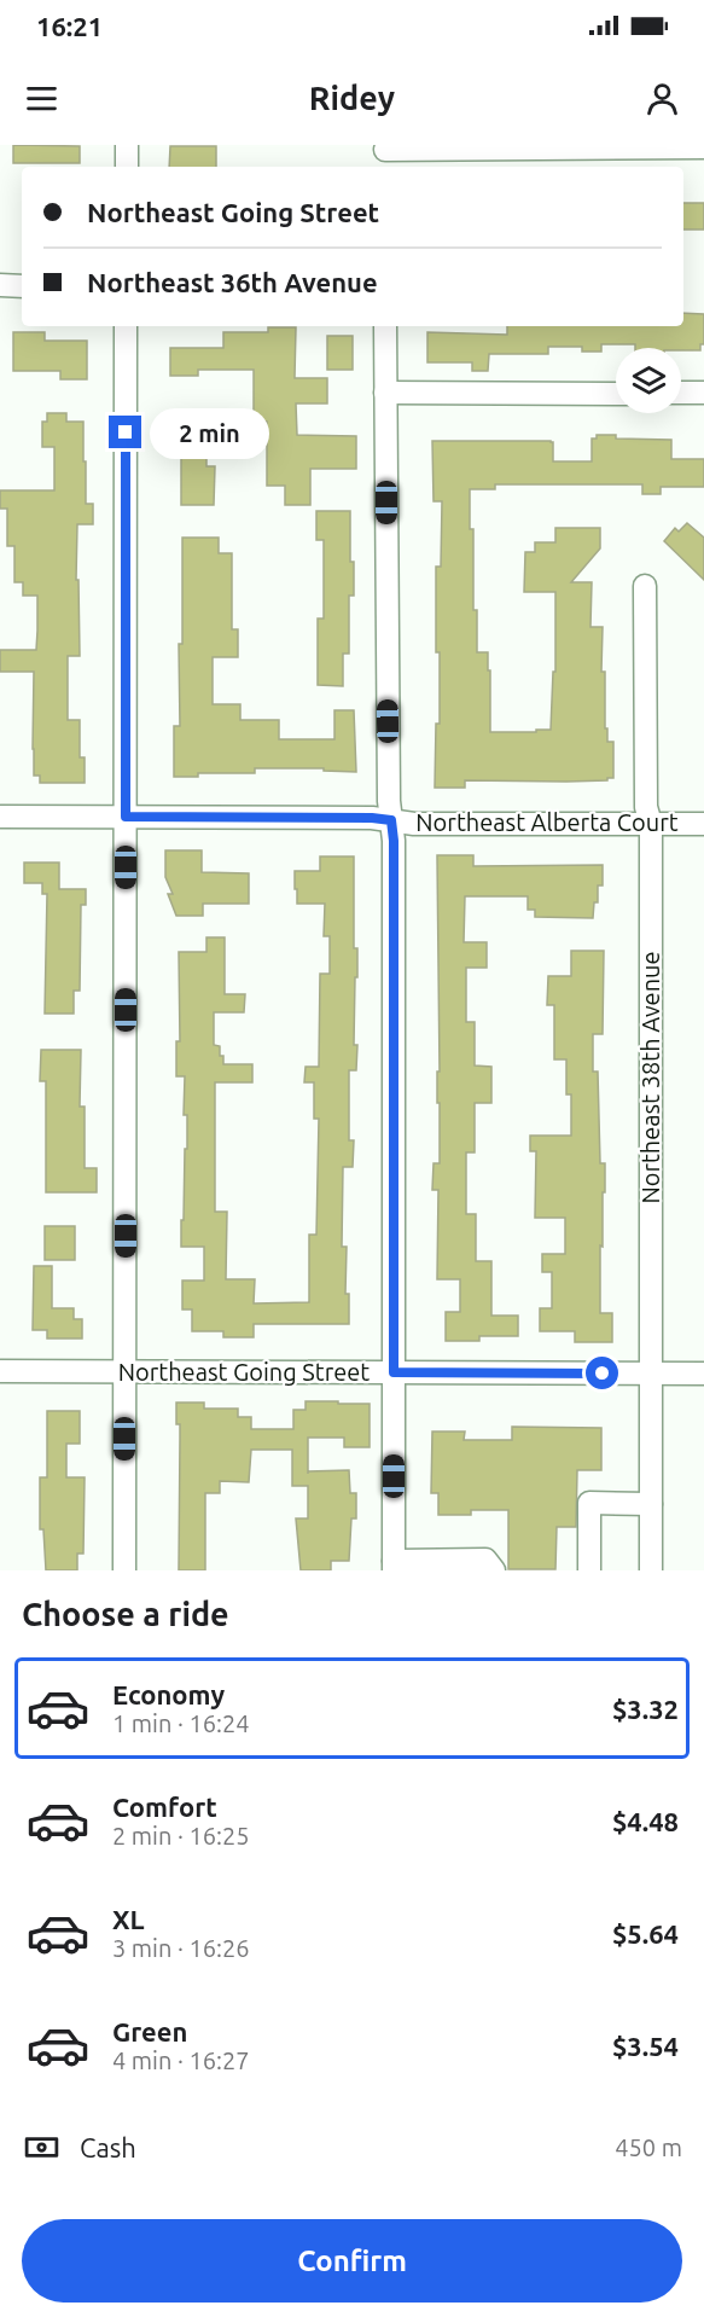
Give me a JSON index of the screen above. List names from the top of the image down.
{
  "streets": {
    "street": ["Northeast Alberta Court", "Northeast 38th Avenue", "Northeast Going Street"]
  },
  "crossings": [
    ["Northeast Alberta Court", "Northeast 38th Avenue"],
    ["Northeast 38th Avenue", "Northeast Going Street"]
  ],
  "page": {
    "status": "16:21",
    "header": "Ridey",
    "banner": ["Northeast Going Street", "Northeast 36th Avenue"],
    "bubble": "2 min",
    "heading": "Choose a ride",
    "list": [
      {
        "name": "Economy",
        "note": "1 min · 16:24",
        "value": "$3.32"
      },
      {
        "name": "Comfort",
        "note": "2 min · 16:25",
        "value": "$4.48"
      },
      {
        "name": "XL",
        "note": "3 min · 16:26",
        "value": "$5.64"
      },
      {
        "name": "Green",
        "note": "4 min · 16:27",
        "value": "$3.54"
      }
    ],
    "pay": ["Cash", "450 m"],
    "buttons": "Confirm"
  }
}
